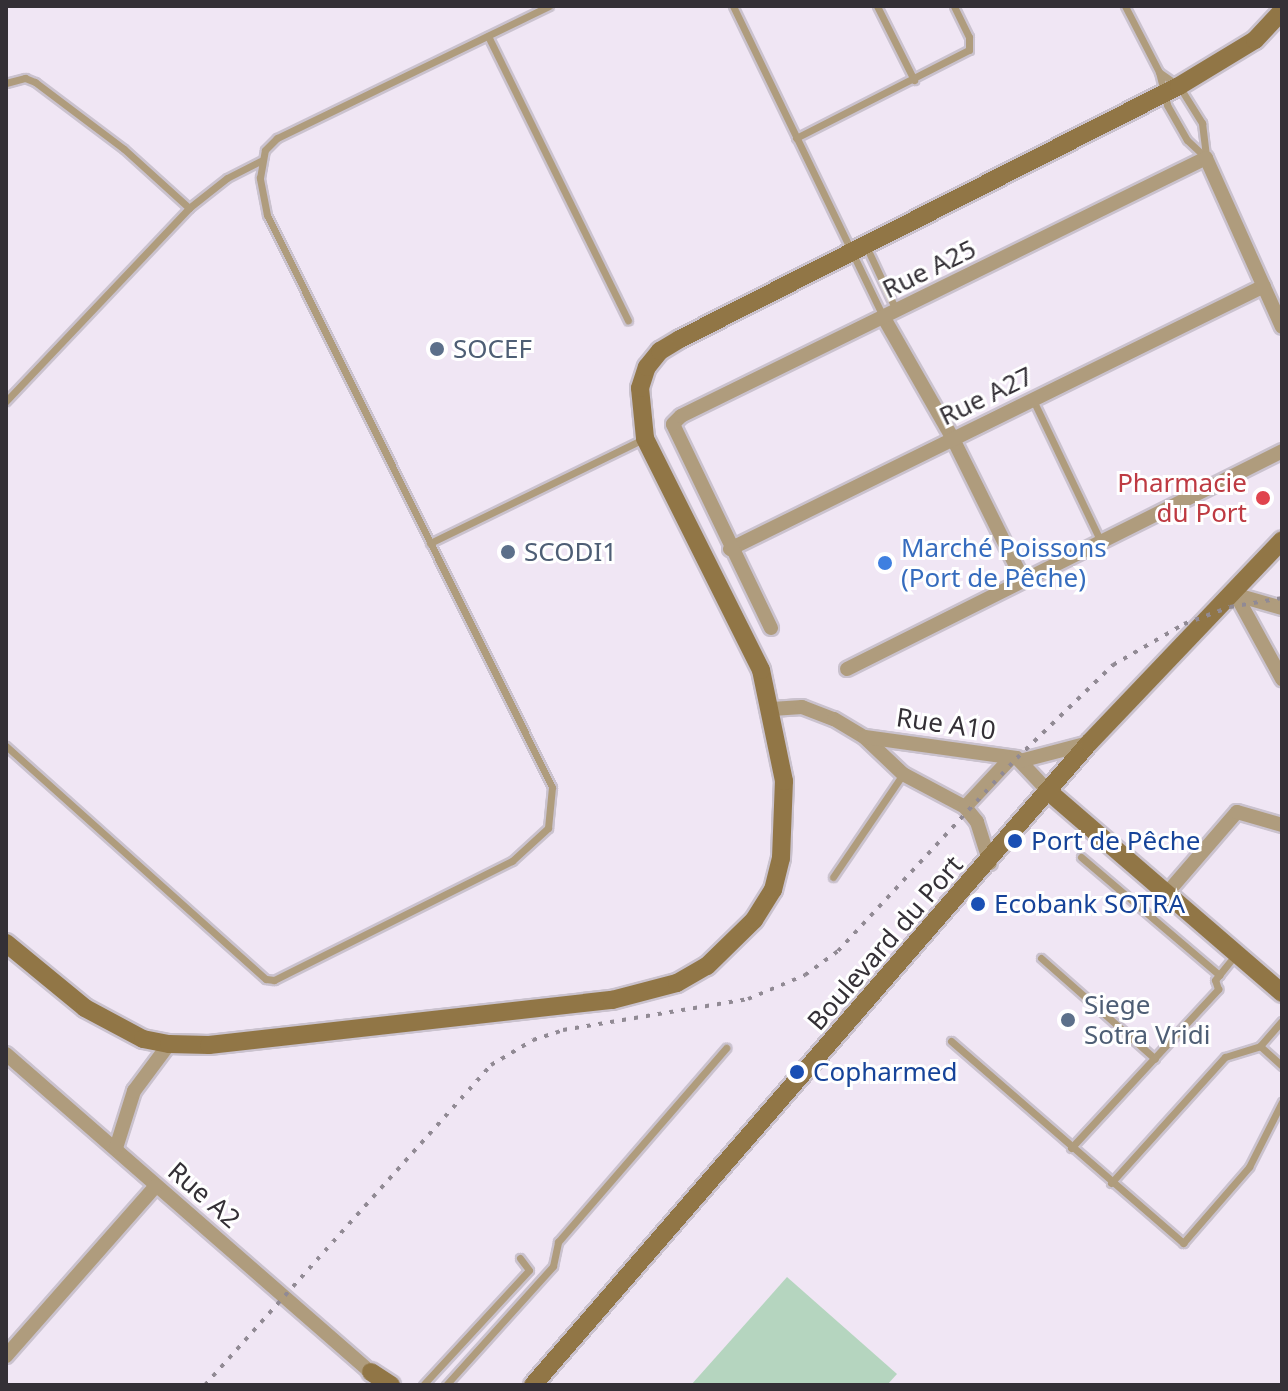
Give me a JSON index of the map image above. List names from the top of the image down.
{
  "streets": {
    "street": [
      "Rue A25",
      "Rue A27",
      "Rue A10",
      "Boulevard du Port",
      "Rue A2"
    ]
  },
  "crossings": [
    ["Rue A25", "Rue A27"],
    ["Rue A10", "Boulevard du Port"]
  ],
  "places": [
    "SOCEF",
    "Pharmacie du Port",
    "SCODI1",
    "Marché Poissons (Port de Pêche)",
    "Port de Pêche",
    "Ecobank SOTRA",
    "Siege Sotra Vridi",
    "Copharmed"
  ]
}
